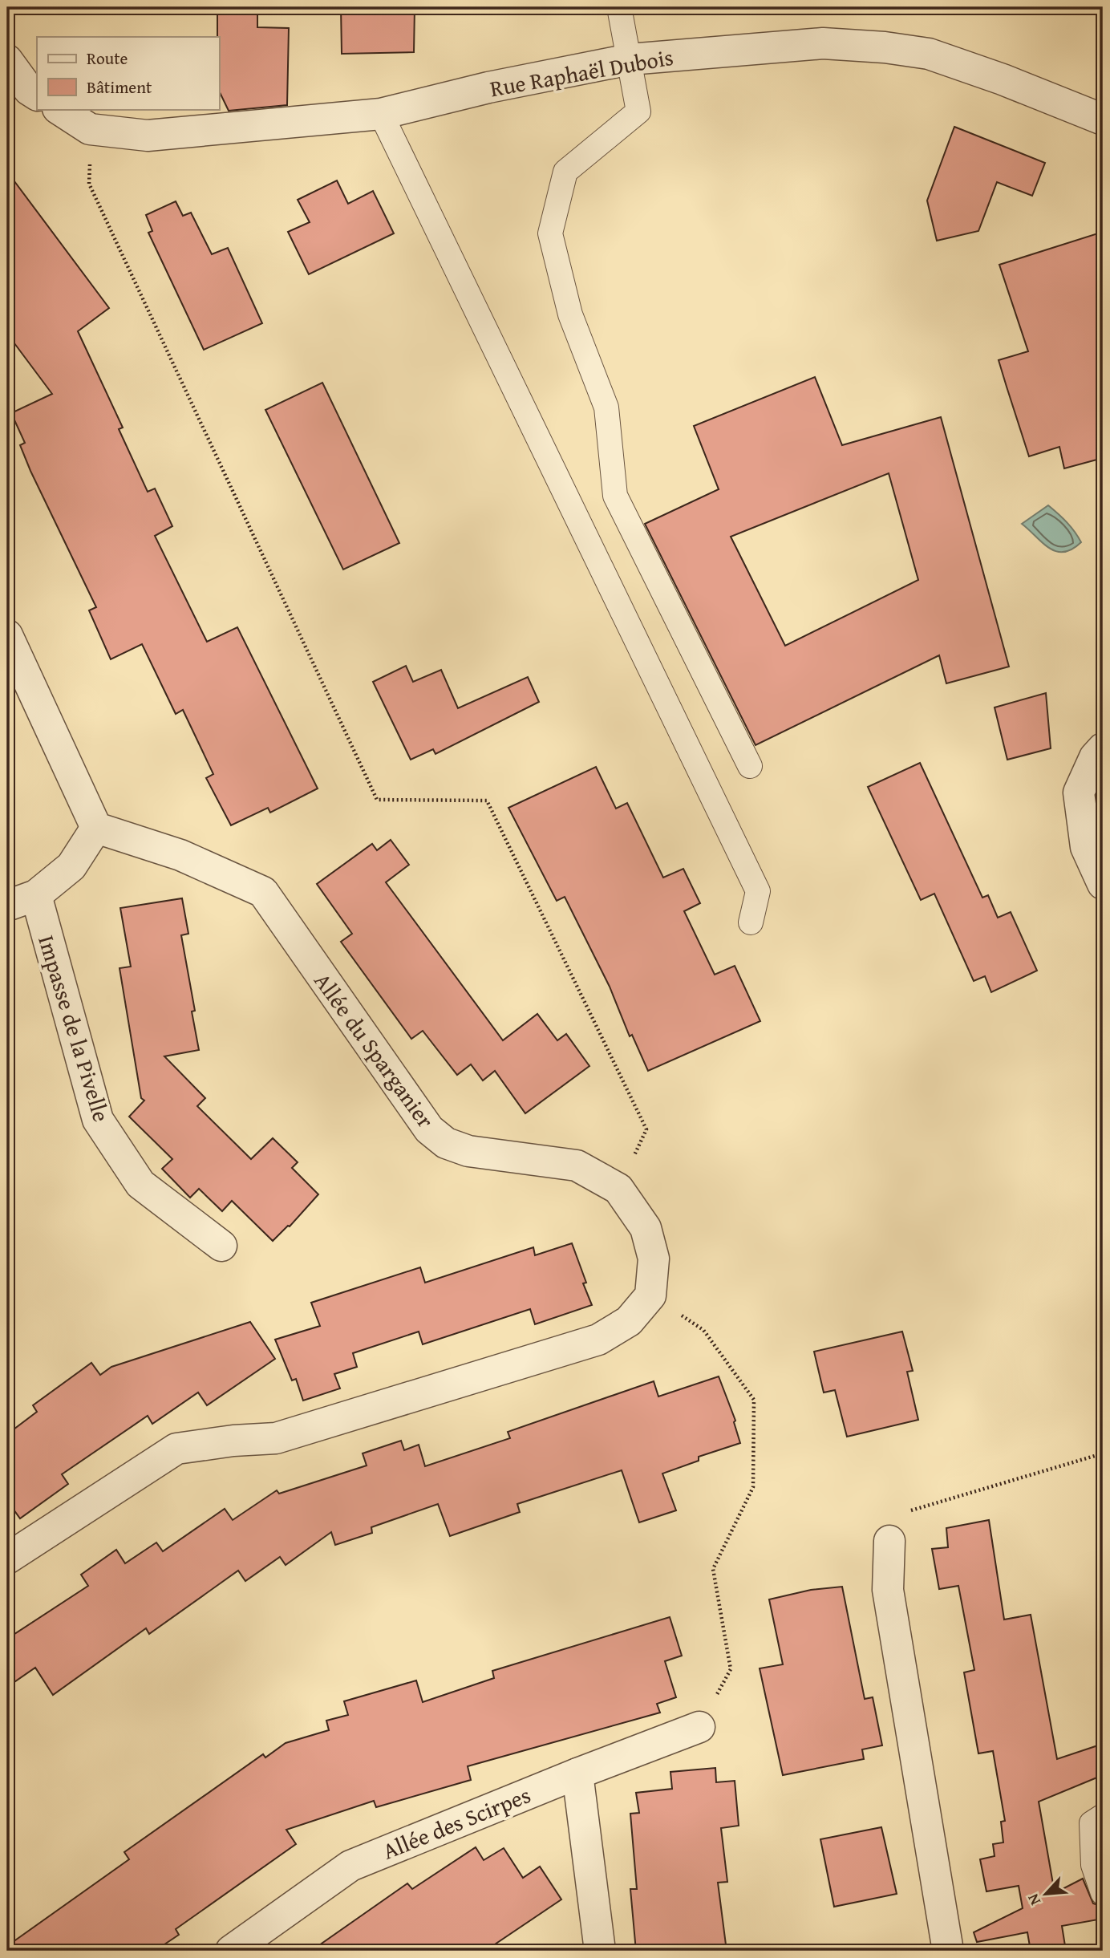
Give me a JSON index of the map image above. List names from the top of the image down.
{
  "streets": {
    "street": [
      "Rue Raphaël Dubois",
      "Impasse de la Pivelle",
      "Allée du Sparganier",
      "Allée des Scirpes"
    ]
  },
  "legend": ["Route", "Bâtiment"],
  "north": "bottom left"
}
